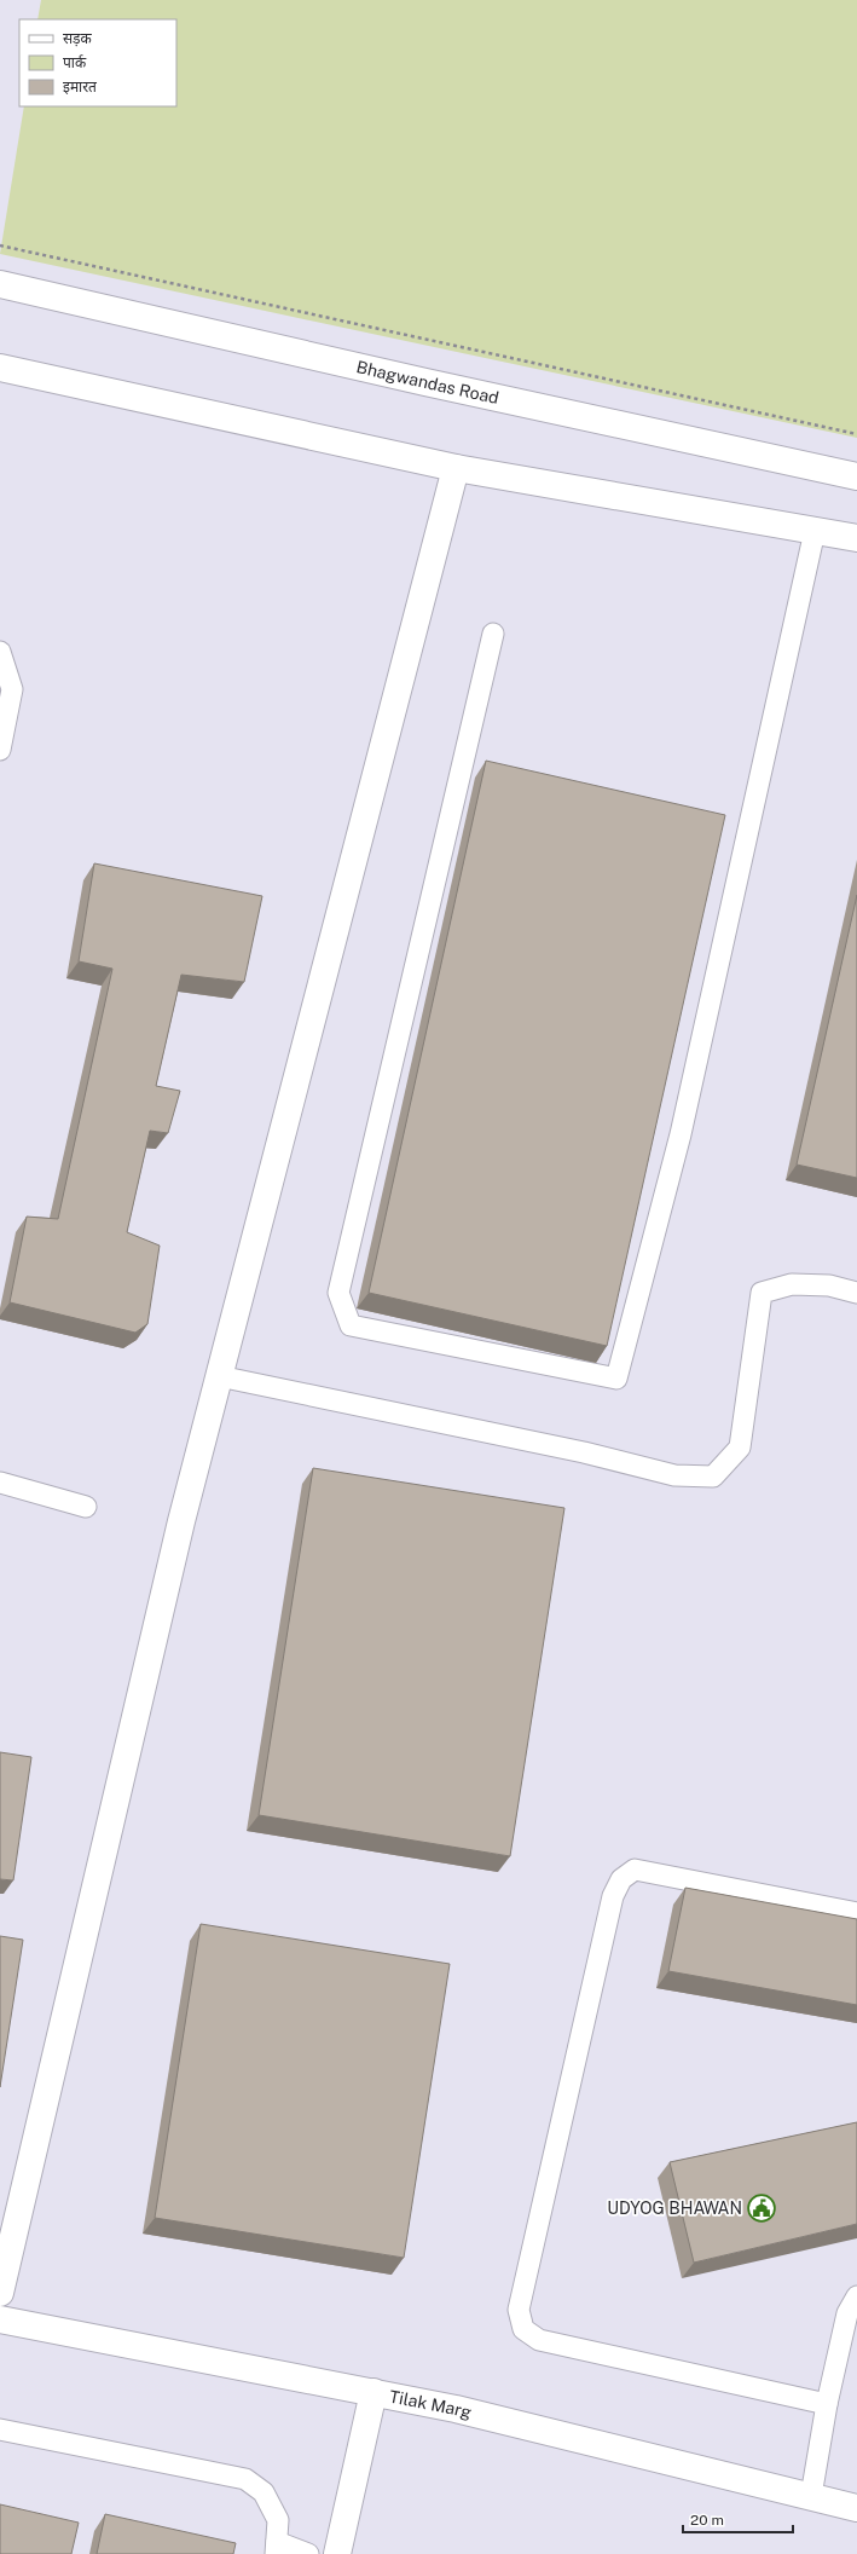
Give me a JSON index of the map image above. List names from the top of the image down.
{
  "streets": {
    "street": ["Bhagwandas Road", "Tilak Marg"]
  },
  "places": {
    "public building": ["UDYOG BHAWAN"]
  },
  "legend": ["सड़क", "पार्क", "इमारत"],
  "scale_bar": "20 m"
}
